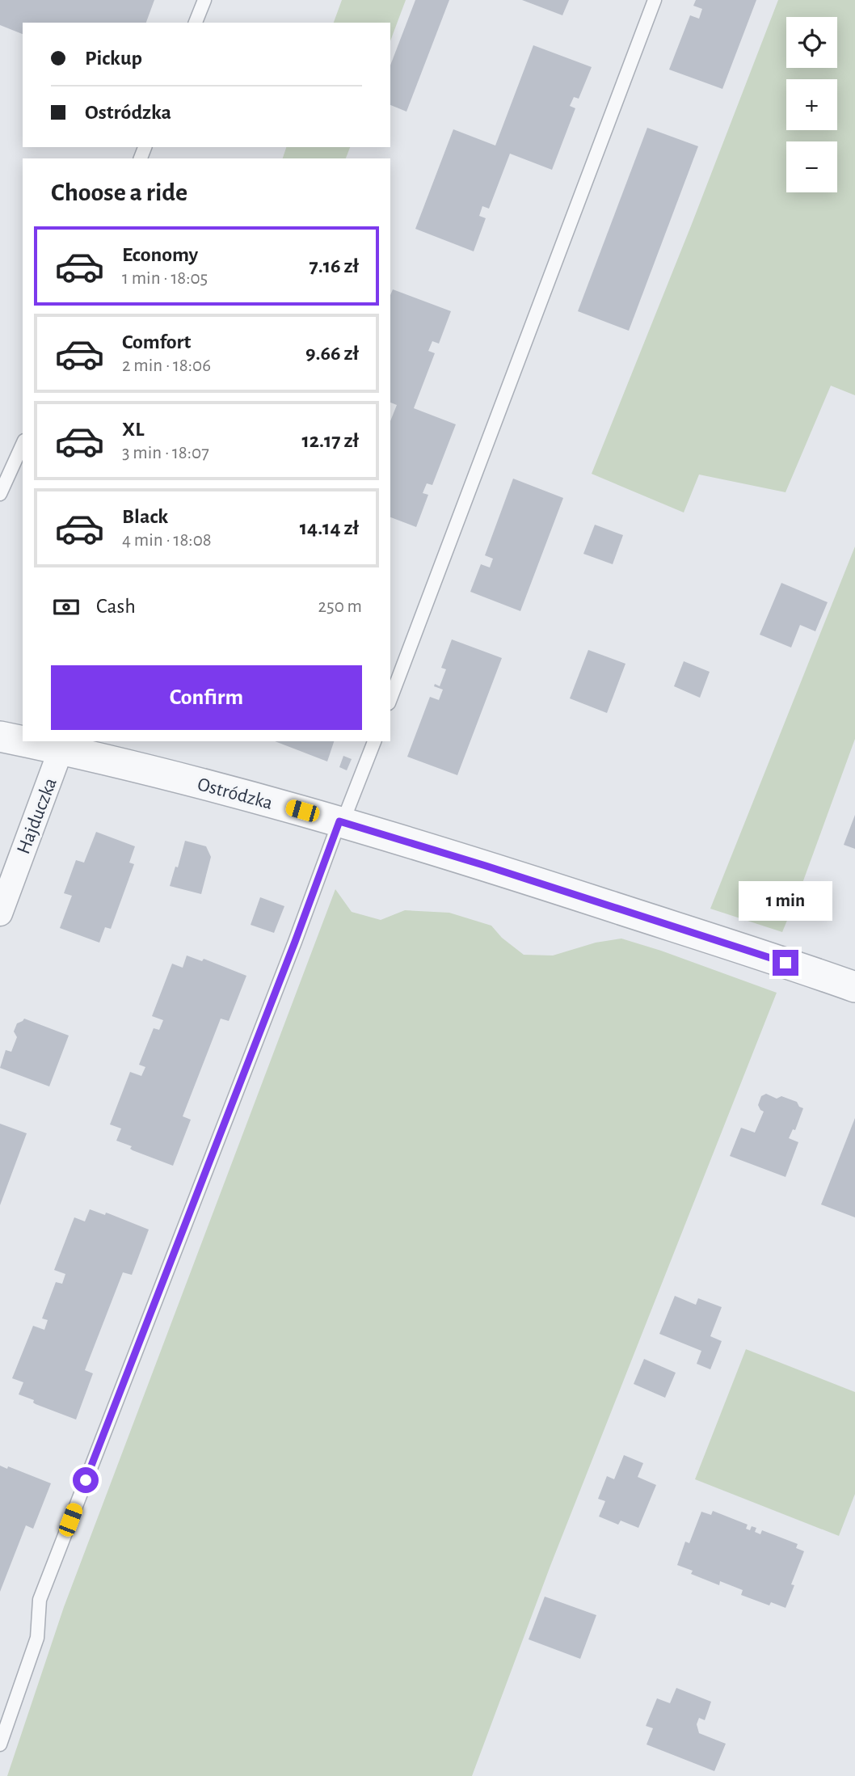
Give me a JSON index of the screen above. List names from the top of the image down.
{
  "streets": {
    "street": ["Ostródzka", "Hajduczka"]
  },
  "crossings": [
    ["Ostródzka", "Hajduczka"]
  ],
  "page": {
    "map_buttons": ["+", "−"],
    "banner": ["Pickup", "Ostródzka"],
    "heading": "Choose a ride",
    "list": [
      {
        "name": "Economy",
        "note": "1 min · 18:05",
        "value": "7.16 zł"
      },
      {
        "name": "Comfort",
        "note": "2 min · 18:06",
        "value": "9.66 zł"
      },
      {
        "name": "XL",
        "note": "3 min · 18:07",
        "value": "12.17 zł"
      },
      {
        "name": "Black",
        "note": "4 min · 18:08",
        "value": "14.14 zł"
      }
    ],
    "pay": ["Cash", "250 m"],
    "buttons": "Confirm",
    "bubble": "1 min"
  }
}
